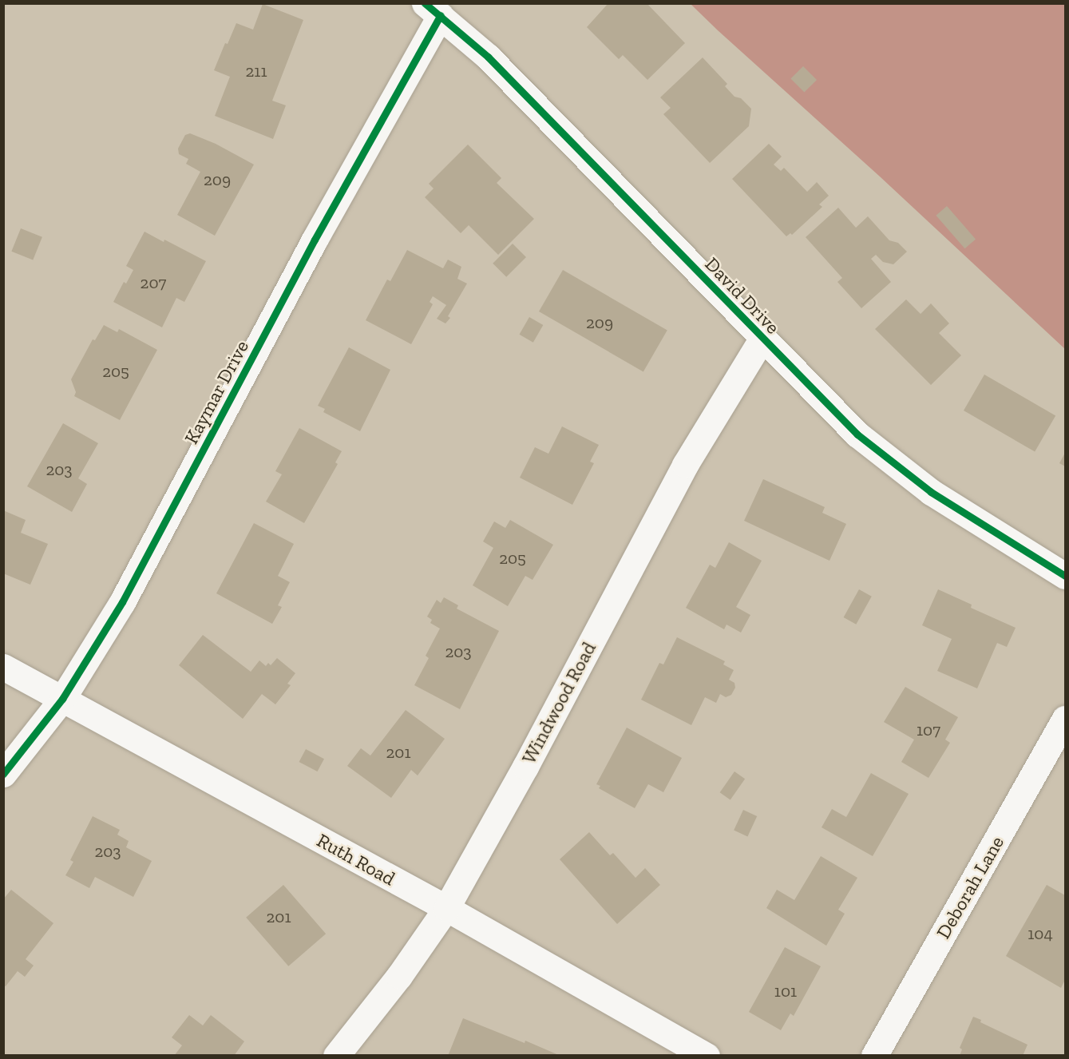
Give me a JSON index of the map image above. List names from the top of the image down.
{
  "streets": {
    "street": [
      "David Drive",
      "Kaymar Drive",
      "Windwood Road",
      "Ruth Road",
      "Deborah Lane"
    ]
  },
  "crossings": [
    ["David Drive", "Kaymar Drive"],
    ["David Drive", "Windwood Road"],
    ["Kaymar Drive", "Ruth Road"],
    ["Windwood Road", "Ruth Road"]
  ],
  "house_numbers": [
    "211",
    "209",
    "207",
    "209",
    "205",
    "203",
    "205",
    "203",
    "107",
    "201",
    "203",
    "201",
    "104",
    "101"
  ]
}
